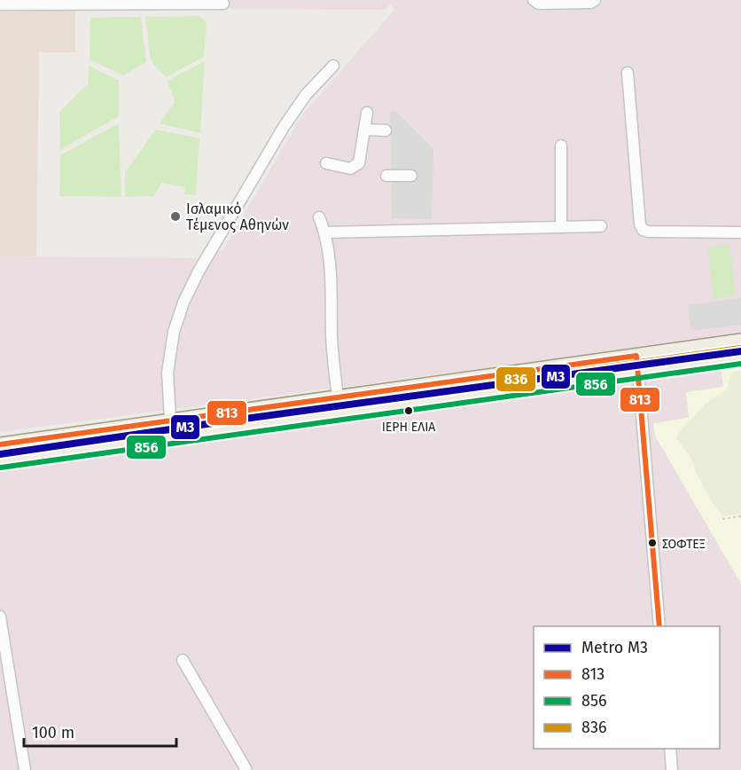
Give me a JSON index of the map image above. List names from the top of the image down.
{
  "places": ["Ισλαμικό Τέμενος Αθηνών", "ΙΕΡΗ ΕΛΙΑ", "ΣΟΦΤΕΞ"],
  "lines": [
    "transit line 836",
    "metro line Μ3",
    "transit line 813",
    "transit line 856"
  ],
  "legend": [
    "Metro Μ3",
    "813",
    "856",
    "836"
  ],
  "scale_bar": "100 m"
}
